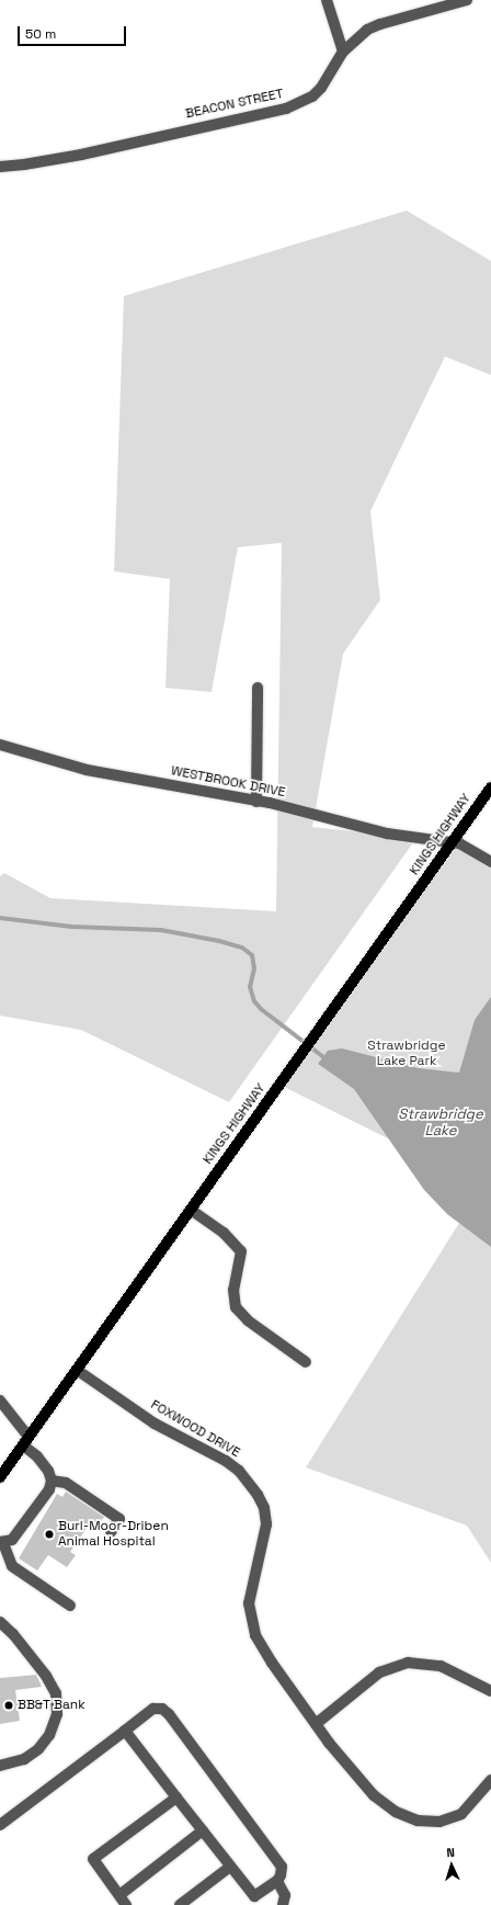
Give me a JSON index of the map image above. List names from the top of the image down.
{
  "streets": {
    "main road": ["KINGS HIGHWAY"],
    "street": ["BEACON STREET", "WESTBROOK DRIVE", "FOXWOOD DRIVE"]
  },
  "crossings": [
    ["WESTBROOK DRIVE", "KINGS HIGHWAY"],
    ["KINGS HIGHWAY", "FOXWOOD DRIVE"]
  ],
  "water": ["Strawbridge Lake"],
  "parks": ["Strawbridge Lake Park"],
  "places": ["Burl-Moor-Driben Animal Hospital", "BB&T Bank"],
  "scale_bar": "50 m",
  "north": "top"
}
